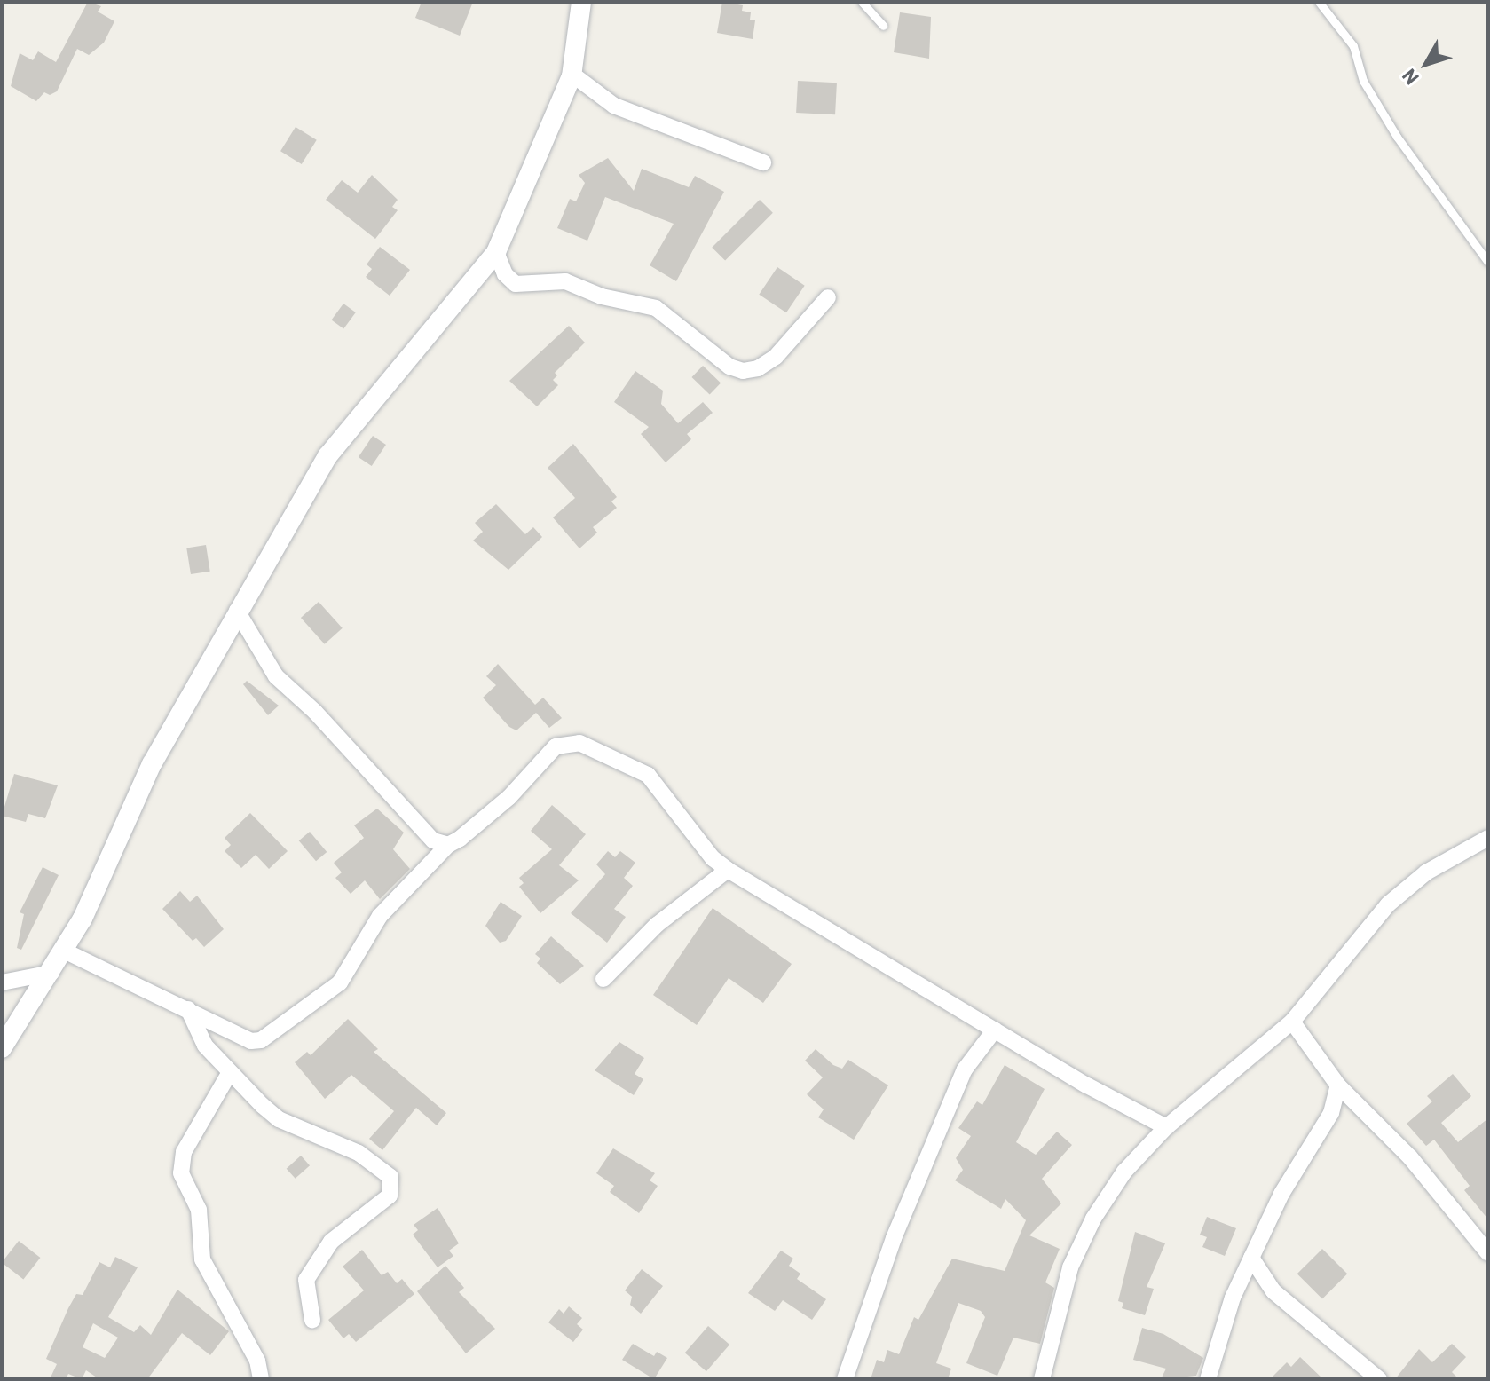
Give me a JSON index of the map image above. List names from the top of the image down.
{
  "north": "bottom left"
}
